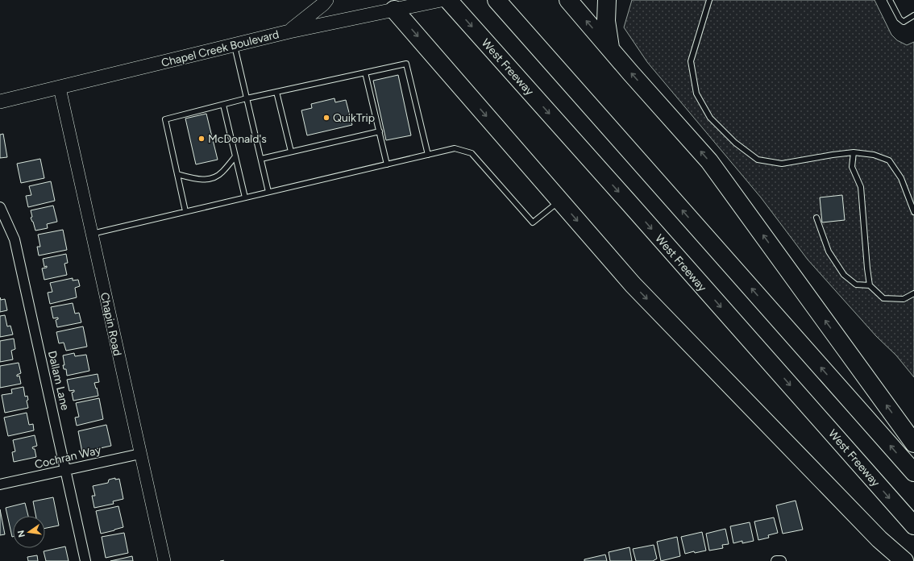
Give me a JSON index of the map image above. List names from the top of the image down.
{
  "streets": {
    "highway": ["West Freeway"],
    "main road": ["Chapel Creek Boulevard"],
    "street": ["Chapin Road", "Dallam Lane", "Cochran Way"]
  },
  "crossings": [
    ["Chapel Creek Boulevard", "Chapin Road"],
    ["Chapin Road", "Cochran Way"],
    ["Dallam Lane", "Cochran Way"]
  ],
  "places": ["QuikTrip", "McDonald's"],
  "north": "left"
}
